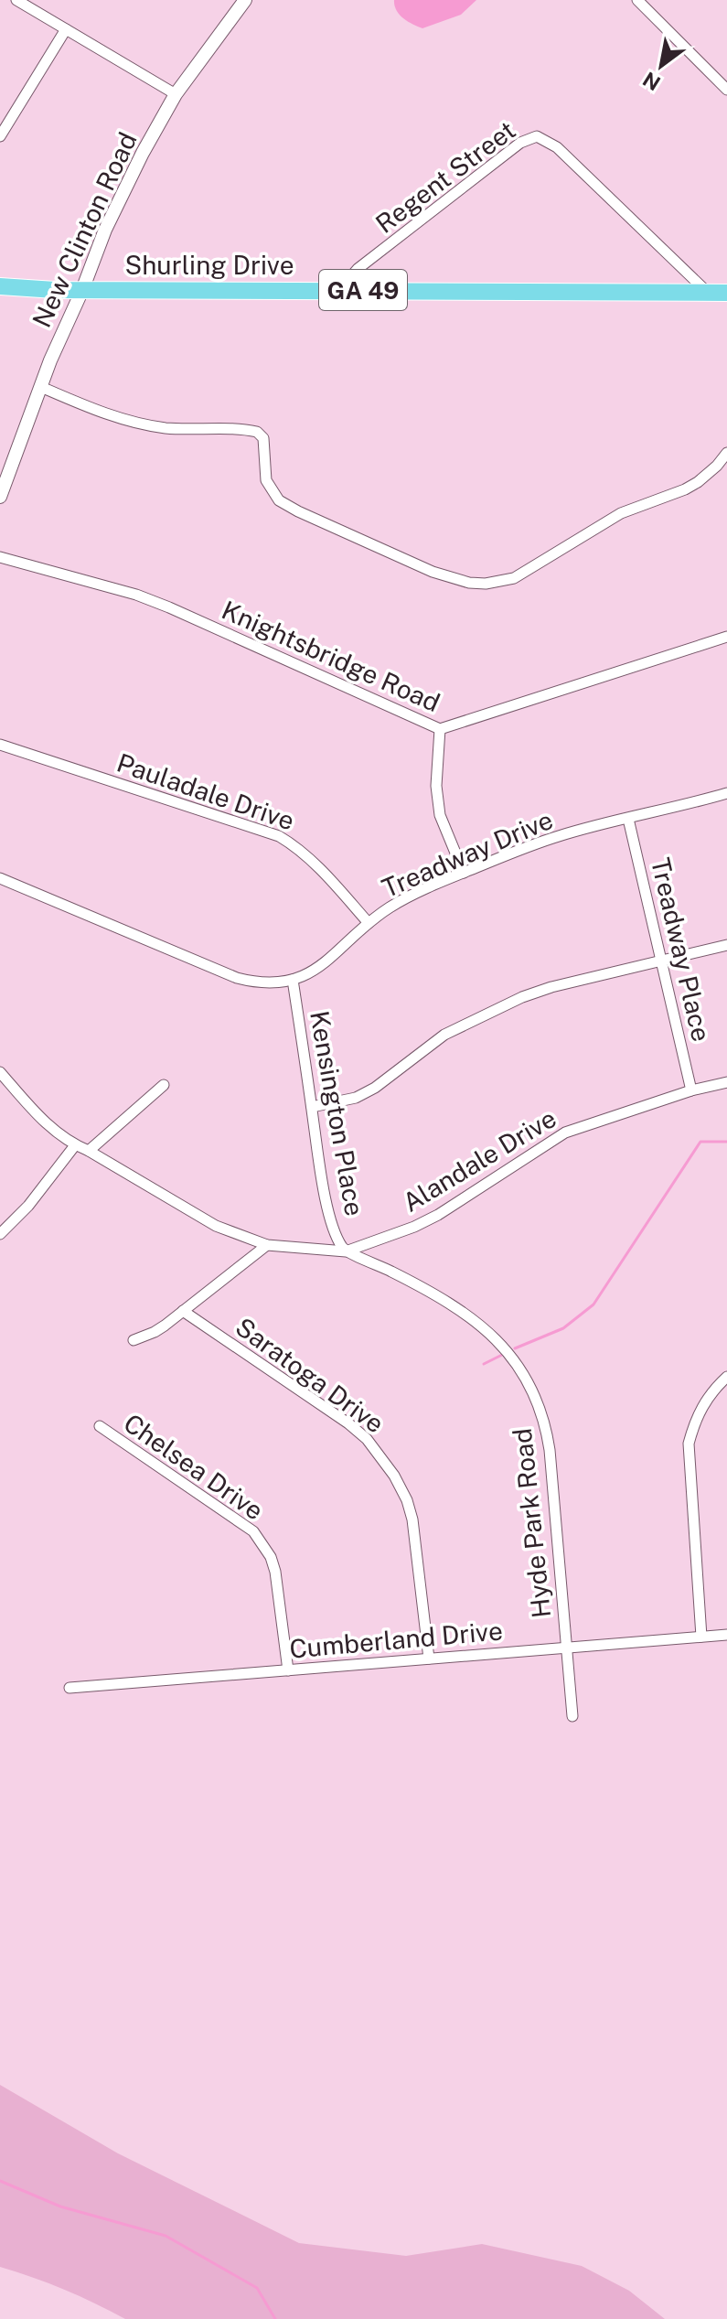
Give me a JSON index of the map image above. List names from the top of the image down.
{
  "streets": {
    "main road": ["Shurling Drive", "GA 49"],
    "street": [
      "Regent Street",
      "New Clinton Road",
      "Knightsbridge Road",
      "Pauladale Drive",
      "Treadway Drive",
      "Treadway Place",
      "Kensington Place",
      "Alandale Drive",
      "Saratoga Drive",
      "Chelsea Drive",
      "Hyde Park Road",
      "Cumberland Drive"
    ]
  },
  "crossings": [
    ["Regent Street", "Shurling Drive"],
    ["New Clinton Road", "Shurling Drive"],
    ["Pauladale Drive", "Treadway Drive"],
    ["Treadway Drive", "Treadway Place"],
    ["Treadway Drive", "Kensington Place"],
    ["Treadway Place", "Alandale Drive"],
    ["Kensington Place", "Alandale Drive"],
    ["Kensington Place", "Hyde Park Road"],
    ["Alandale Drive", "Hyde Park Road"],
    ["Saratoga Drive", "Cumberland Drive"],
    ["Chelsea Drive", "Cumberland Drive"],
    ["Hyde Park Road", "Cumberland Drive"]
  ],
  "north": "bottom left"
}
